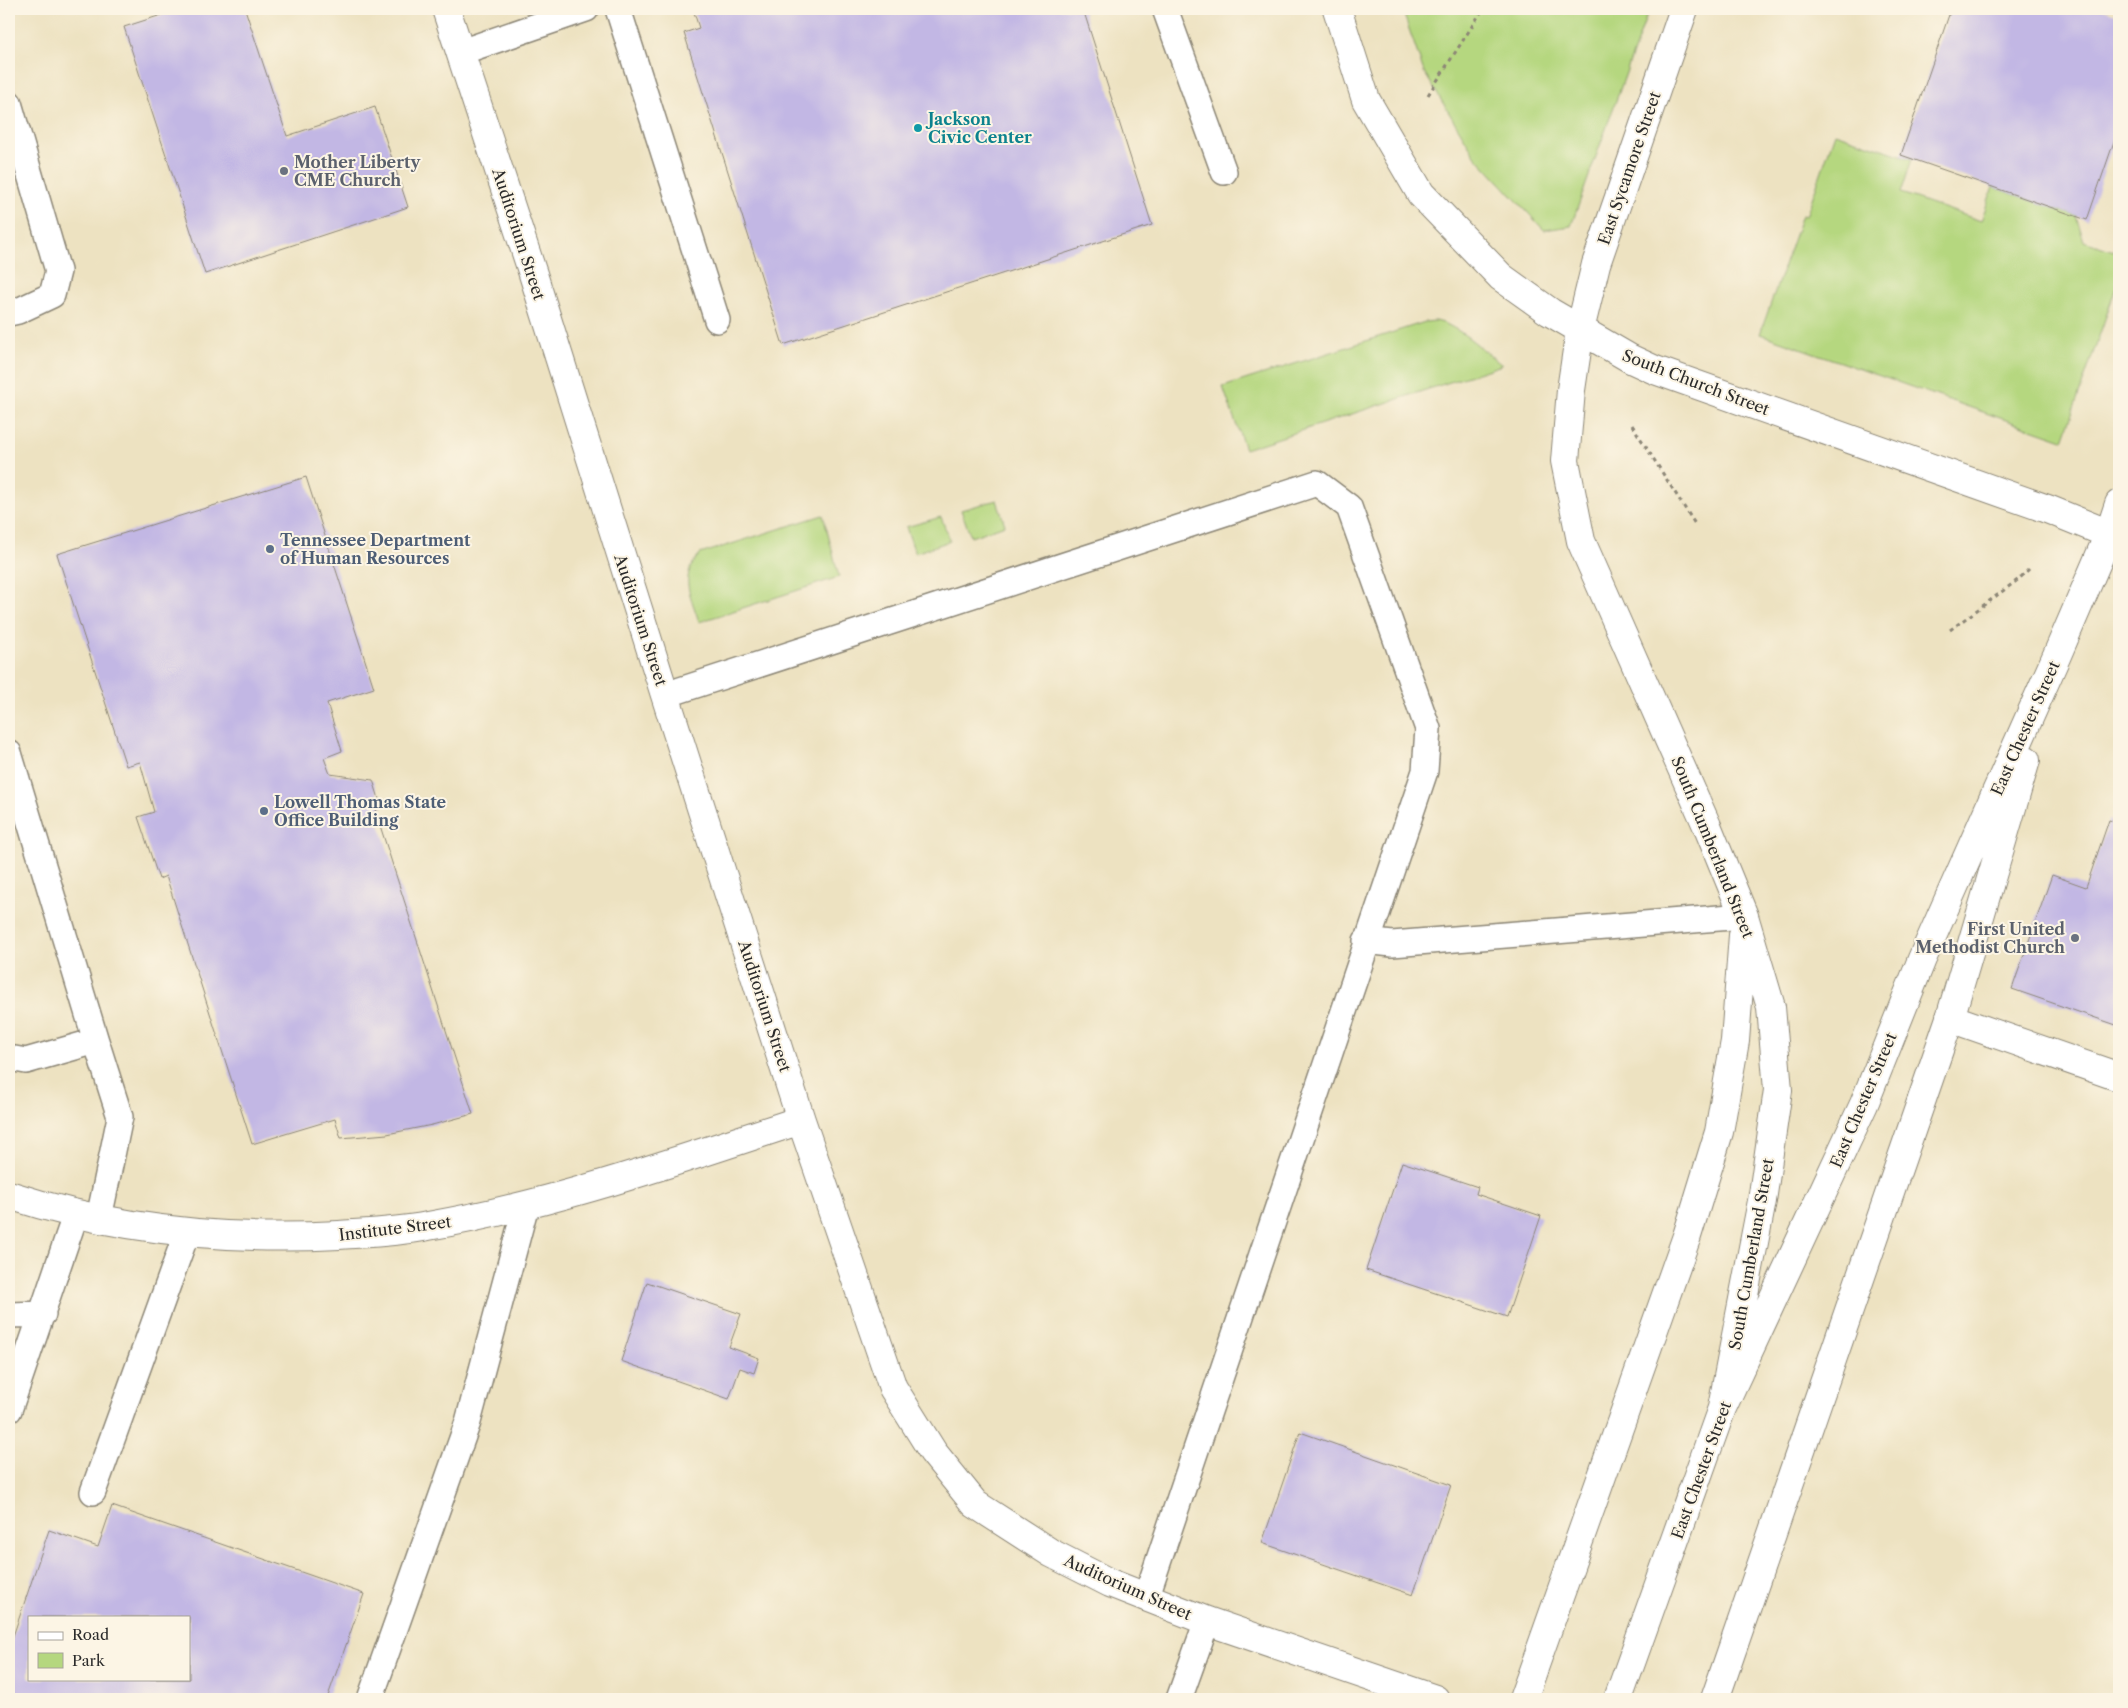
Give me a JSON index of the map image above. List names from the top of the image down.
{
  "streets": {
    "main road": [
      "East Sycamore Street",
      "Auditorium Street",
      "South Church Street",
      "East Chester Street",
      "South Cumberland Street",
      "Institute Street"
    ]
  },
  "crossings": [
    ["East Sycamore Street", "South Church Street"],
    ["East Sycamore Street", "South Cumberland Street"],
    ["Auditorium Street", "Institute Street"],
    ["South Church Street", "East Chester Street"],
    ["South Church Street", "South Cumberland Street"],
    ["East Chester Street", "South Cumberland Street"]
  ],
  "places": [
    "Jackson Civic Center",
    "Mother Liberty CME Church",
    "Tennessee Department of Human Resources",
    "Lowell Thomas State Office Building",
    "First United Methodist Church"
  ],
  "legend": ["Road", "Park"]
}
